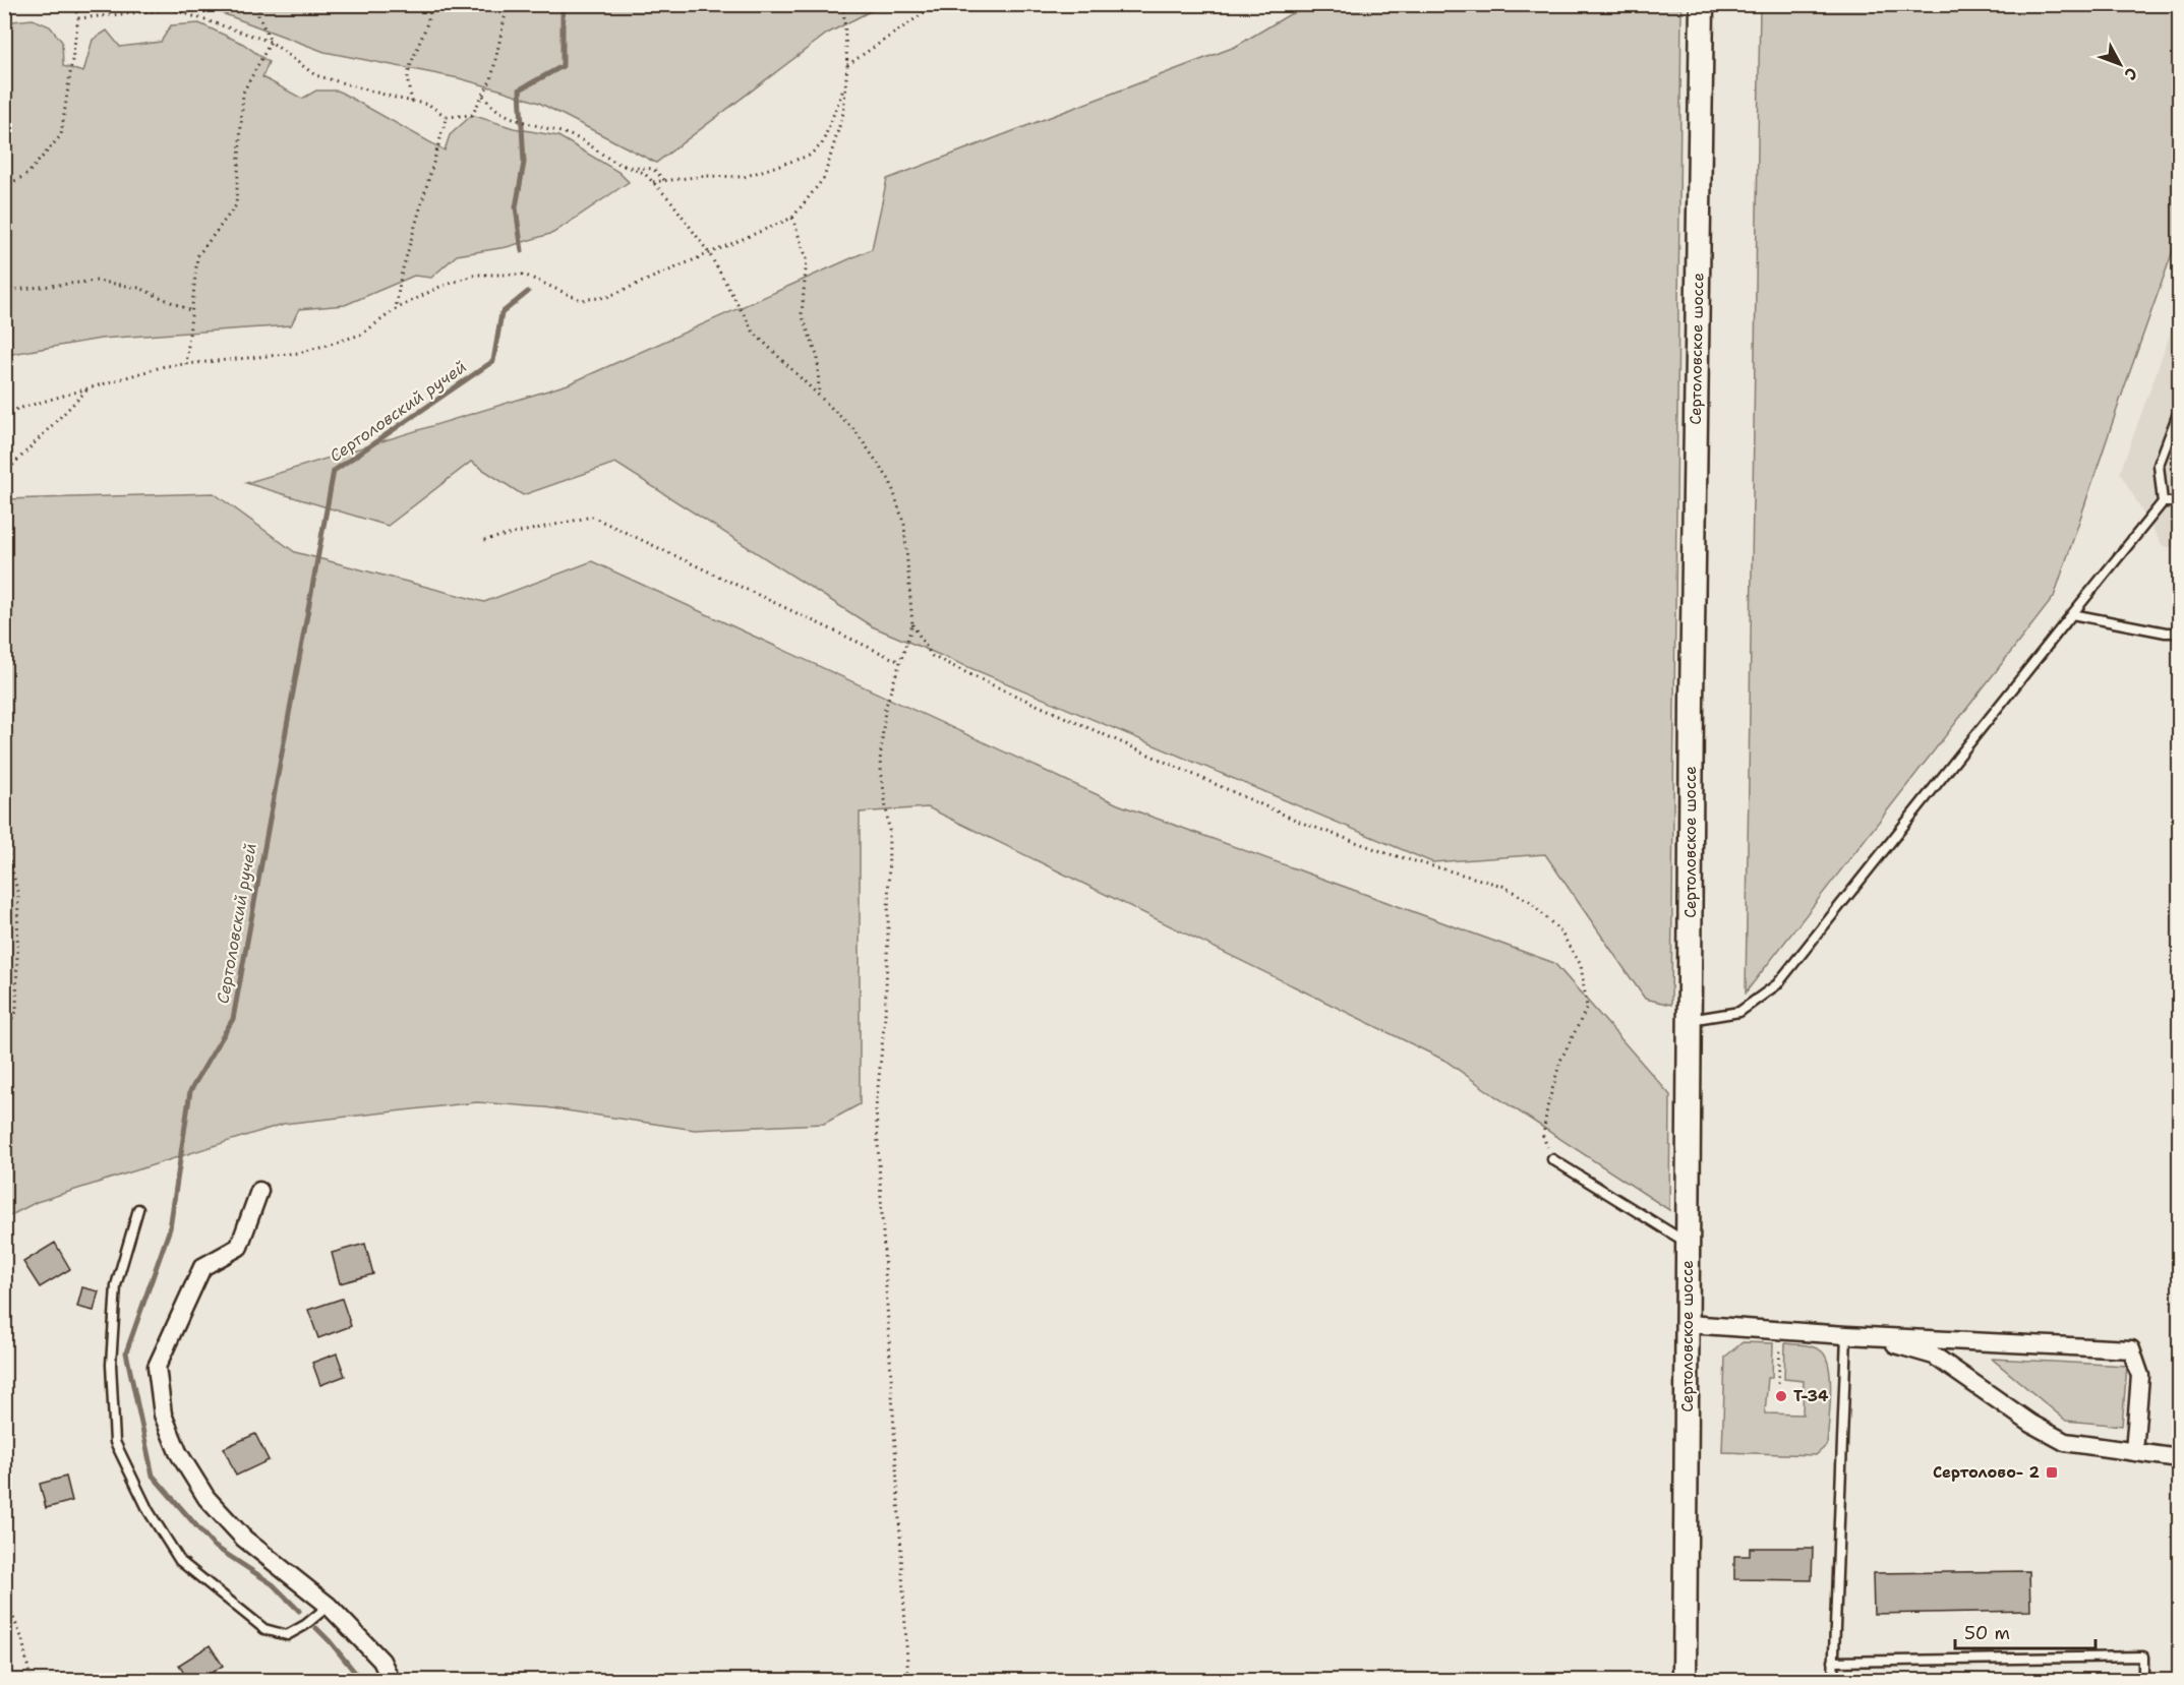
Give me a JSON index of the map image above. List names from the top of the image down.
{
  "streets": {
    "main road": ["Сертоловское шоссе"]
  },
  "water": ["Сертоловский ручей"],
  "places": {
    "other": ["Т-34"],
    "transit": ["Сертолово- 2"]
  },
  "scale_bar": "50 m",
  "north": "bottom right"
}
